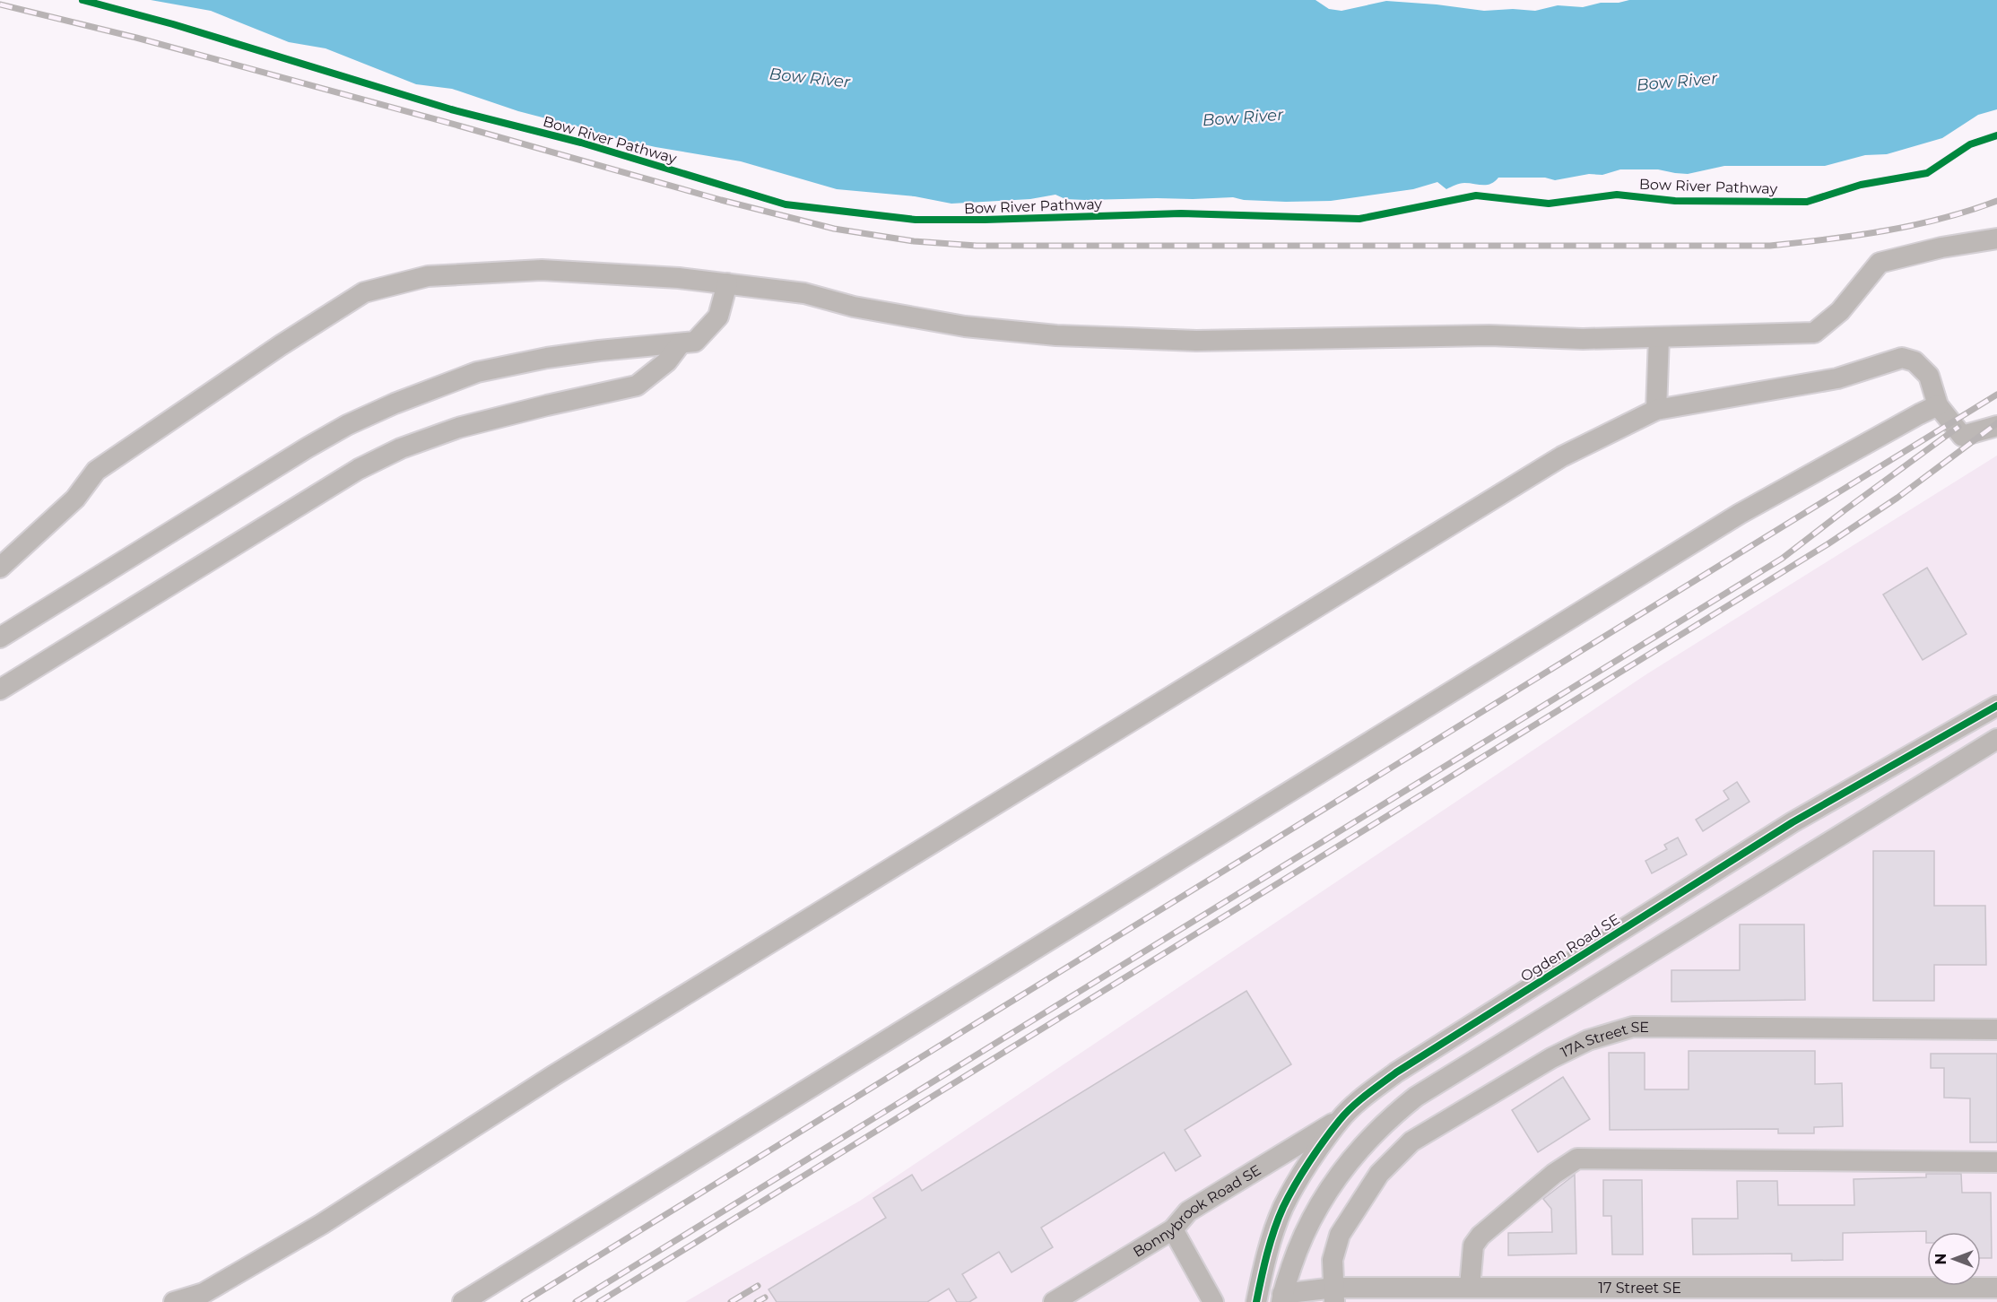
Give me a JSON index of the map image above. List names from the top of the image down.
{
  "streets": {
    "street": [
      "Ogden Road SE",
      "17A Street SE",
      "Bonnybrook Road SE",
      "17 Street SE"
    ],
    "cycle path": ["Bow River Pathway"]
  },
  "crossings": [
    ["Ogden Road SE", "Bonnybrook Road SE"],
    ["17A Street SE", "17 Street SE"]
  ],
  "water": ["Bow River"],
  "north": "left"
}
